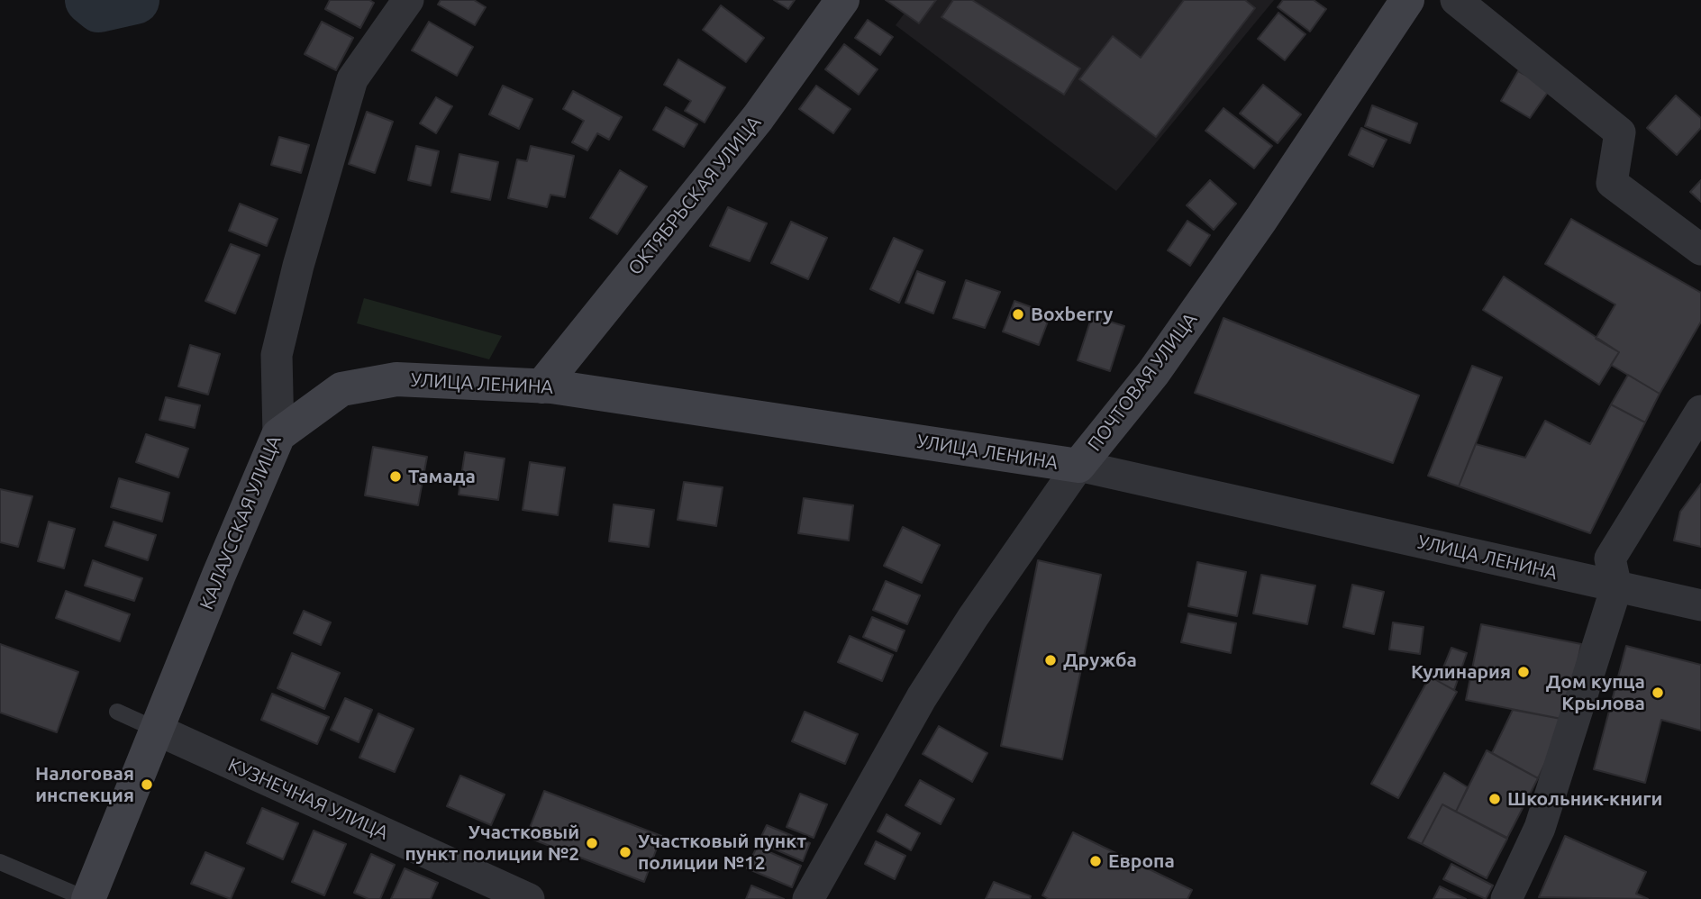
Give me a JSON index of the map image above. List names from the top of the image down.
{
  "streets": {
    "main road": [
      "ОКТЯБРЬСКАЯ УЛИЦА",
      "ПОЧТОВАЯ УЛИЦА",
      "УЛИЦА ЛЕНИНА",
      "КАЛАУССКАЯ УЛИЦА"
    ],
    "street": ["КУЗНЕЧНАЯ УЛИЦА"]
  },
  "crossings": [
    ["ОКТЯБРЬСКАЯ УЛИЦА", "УЛИЦА ЛЕНИНА"],
    ["ПОЧТОВАЯ УЛИЦА", "УЛИЦА ЛЕНИНА"],
    ["УЛИЦА ЛЕНИНА", "КАЛАУССКАЯ УЛИЦА"],
    ["КАЛАУССКАЯ УЛИЦА", "КУЗНЕЧНАЯ УЛИЦА"]
  ],
  "places": [
    "Boxberry",
    "Тамада",
    "Дружба",
    "Кулинария",
    "Дом купца Крылова",
    "Налоговая инспекция",
    "Школьник-книги",
    "Участковый пункт полиции №2",
    "Участковый пункт полиции №12",
    "Европа"
  ]
}
